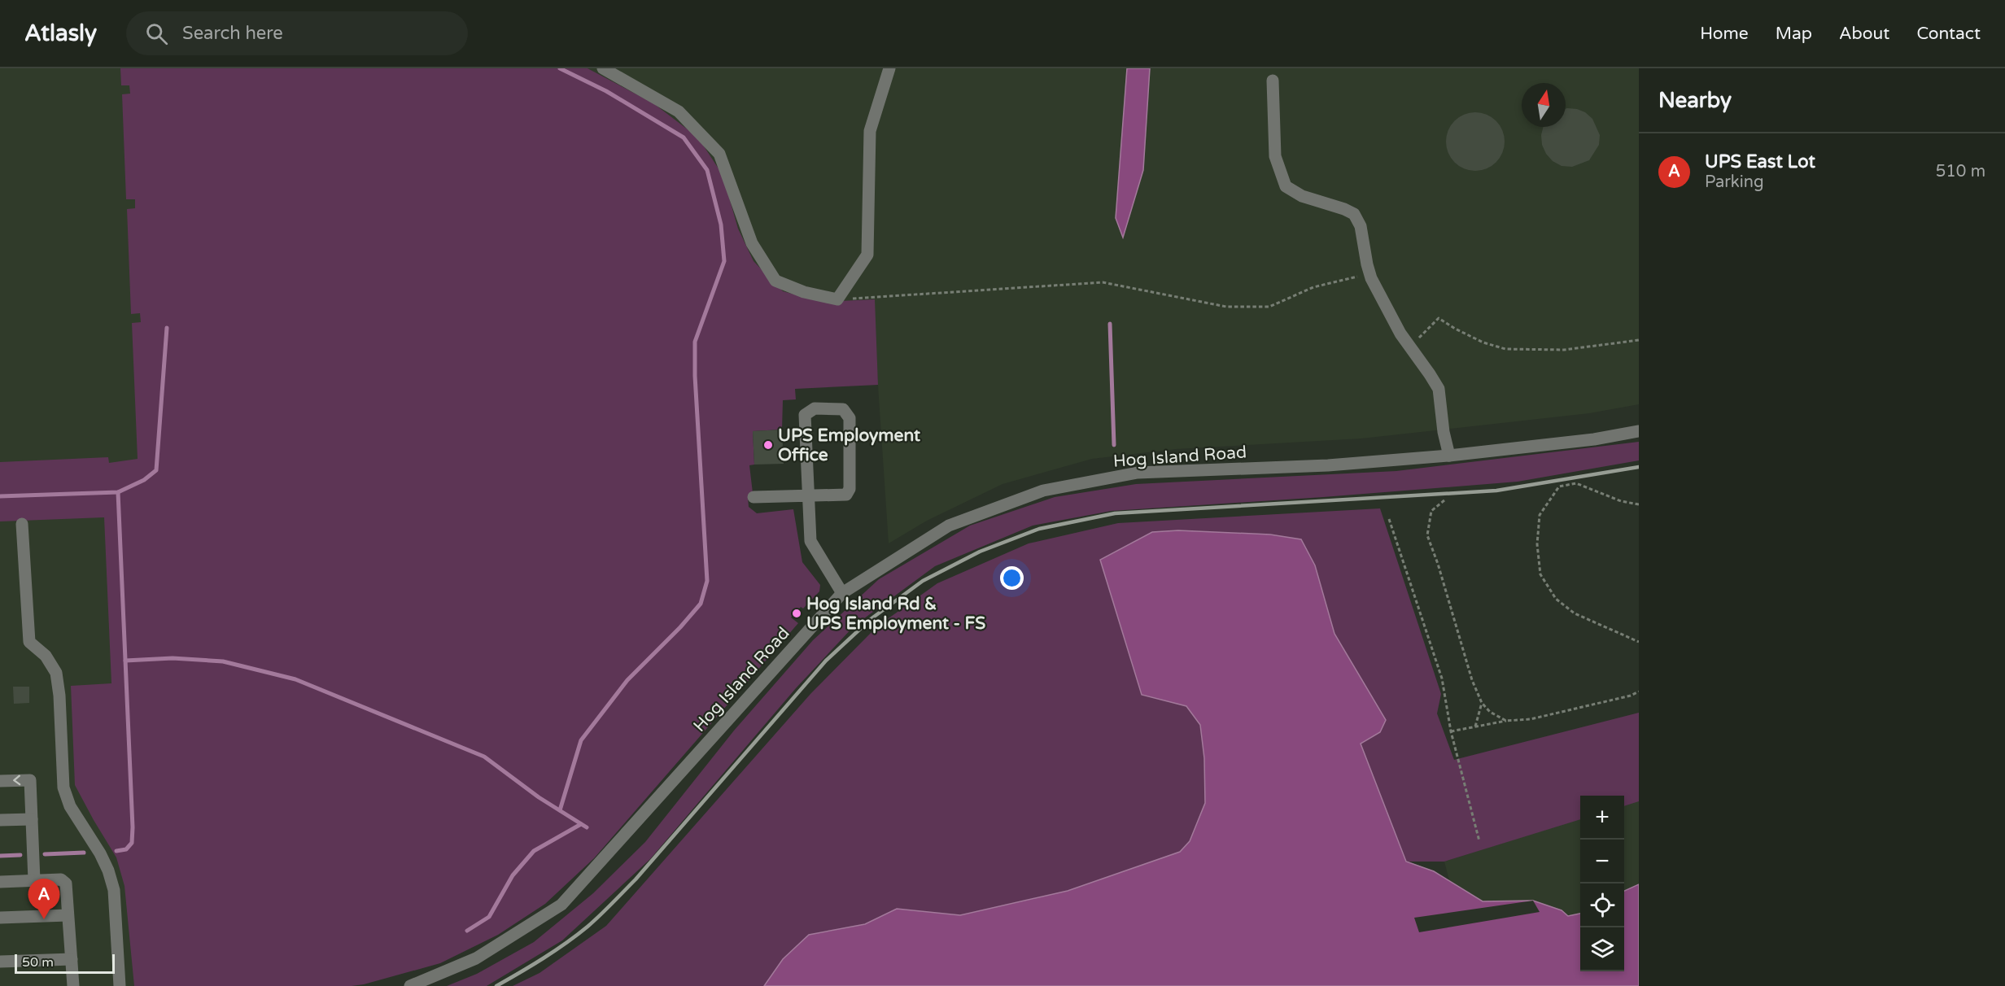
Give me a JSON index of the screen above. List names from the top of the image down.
{
  "streets": {
    "street": ["Hog Island Road"]
  },
  "places": ["UPS Employment Office", "Hog Island Rd & UPS Employment - FS"],
  "scale_bar": "50 m",
  "north": "top",
  "page": {
    "header": "Atlasly",
    "search": "Search here",
    "nav": [
      "Home",
      "Map",
      "About",
      "Contact"
    ],
    "heading": "Nearby",
    "list": [
      {
        "mark": "A",
        "name": "UPS East Lot",
        "note": "Parking",
        "value": "510 m"
      }
    ],
    "map_buttons": ["+", "−"],
    "pins": "A",
    "scale": "50 m"
  }
}
